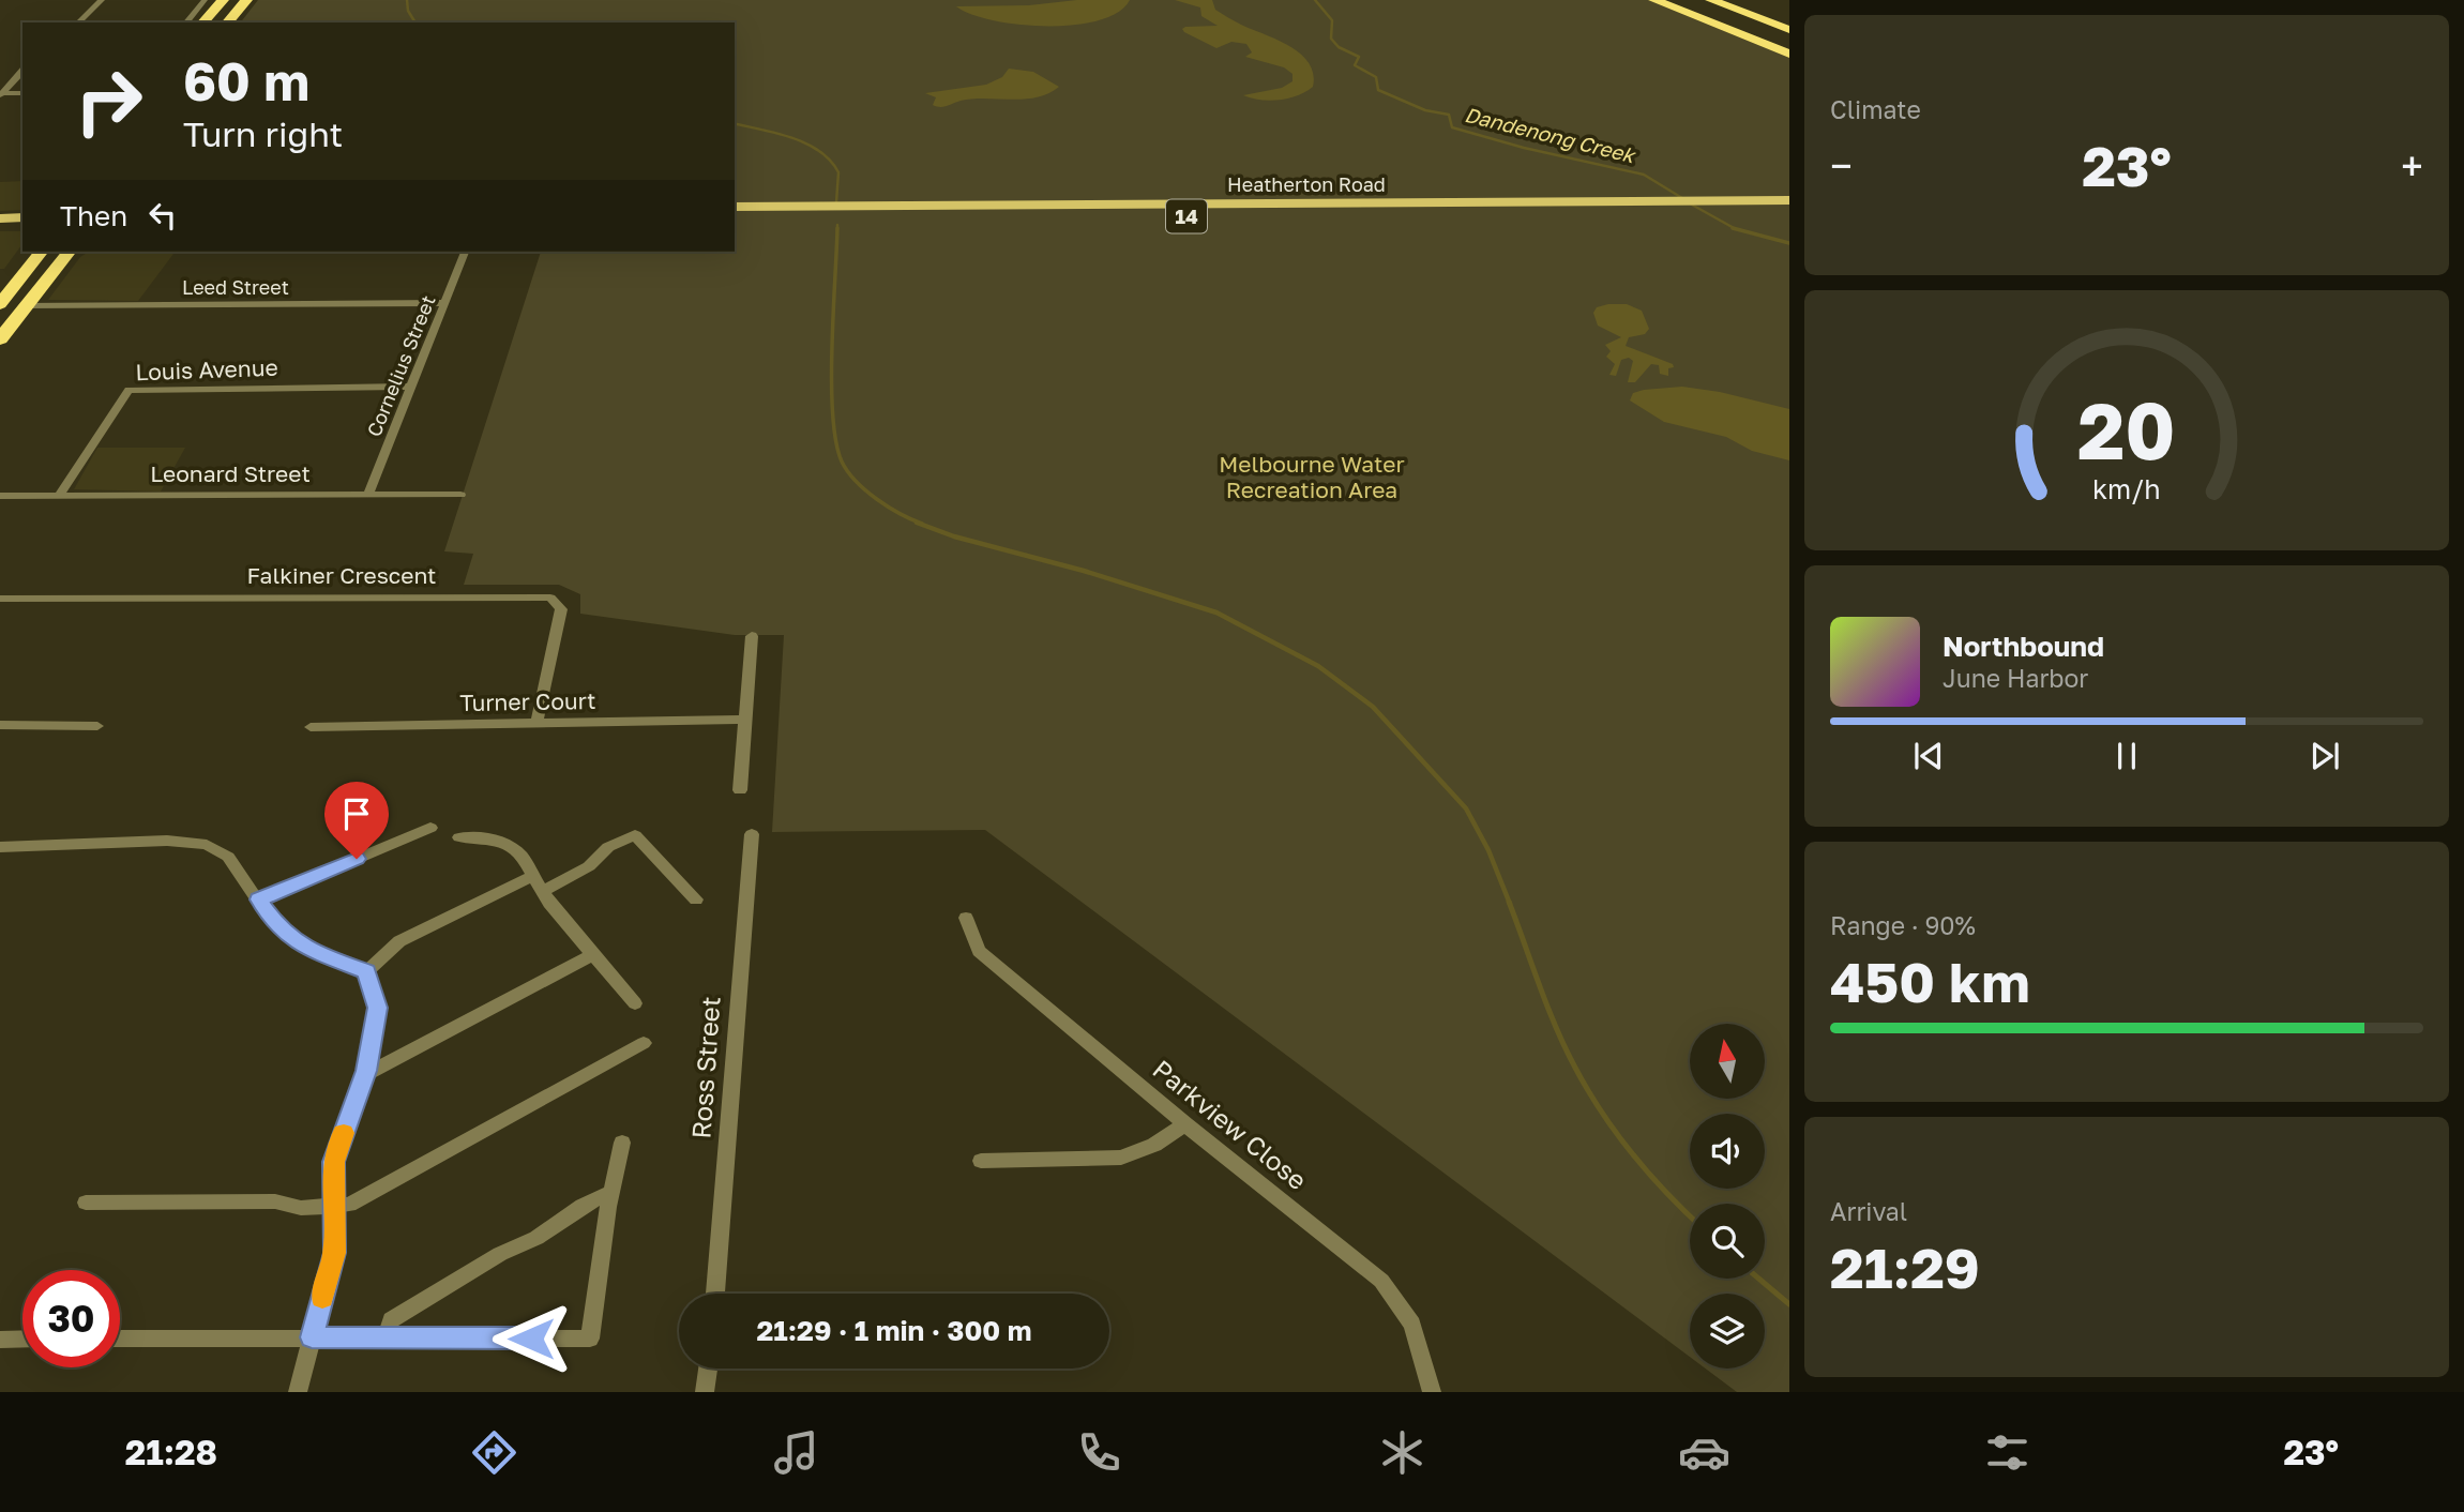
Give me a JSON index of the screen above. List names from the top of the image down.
{
  "streets": {
    "main road": ["Heatherton Road", "14"],
    "street": [
      "Leed Street",
      "Cornelius Street",
      "Louis Avenue",
      "Leonard Street",
      "Falkiner Crescent",
      "Turner Court",
      "Ross Street",
      "Parkview Close"
    ]
  },
  "crossings": [
    ["Leed Street", "Cornelius Street"],
    ["Cornelius Street", "Louis Avenue"],
    ["Cornelius Street", "Leonard Street"],
    ["Louis Avenue", "Leonard Street"],
    ["Falkiner Crescent", "Turner Court"]
  ],
  "water": ["Dandenong Creek"],
  "parks": ["Melbourne Water Recreation Area"],
  "north": "top",
  "page": {
    "tile": [
      "Climate",
      ["Range · 90%", "450 km"],
      ["Arrival", "21:29"]
    ],
    "turn": ["60 m", "Turn right"],
    "heat": ["−", "23°", "+"],
    "then": "Then",
    "song": ["Northbound", "June Harbor"],
    "limit": "30",
    "trip": "21:29 · 1 min · 300 m",
    "tabs": ["21:28", "23°"],
    "gauge": ["20", "km/h"]
  }
}
